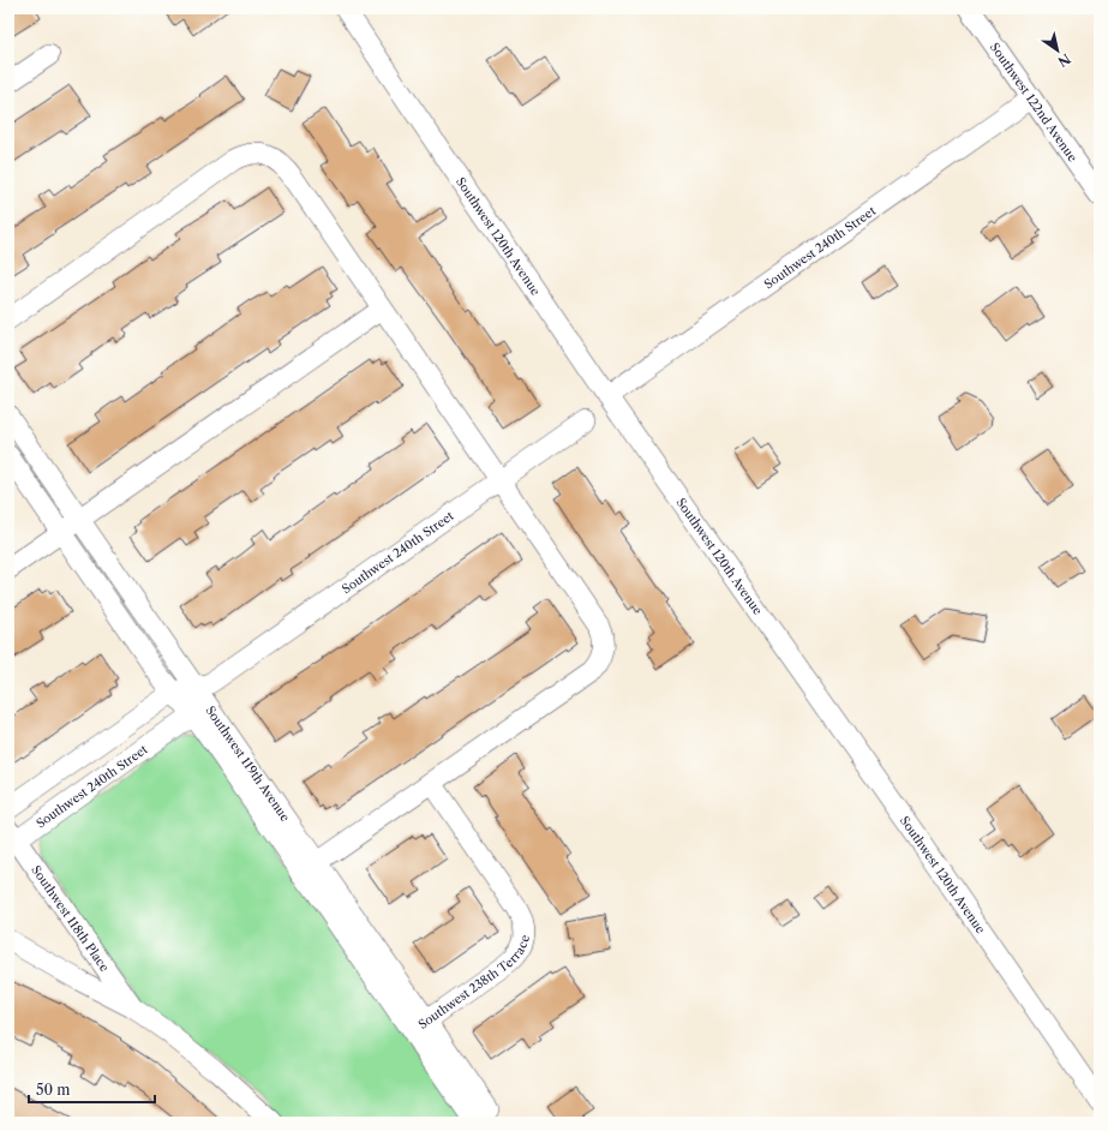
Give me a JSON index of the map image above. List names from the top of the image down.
{
  "streets": {
    "street": [
      "Southwest 122nd Avenue",
      "Southwest 120th Avenue",
      "Southwest 240th Street",
      "Southwest 119th Avenue",
      "Southwest 118th Place",
      "Southwest 238th Terrace"
    ]
  },
  "crossings": [
    ["Southwest 122nd Avenue", "Southwest 240th Street"],
    ["Southwest 120th Avenue", "Southwest 240th Street"],
    ["Southwest 240th Street", "Southwest 119th Avenue"],
    ["Southwest 240th Street", "Southwest 118th Place"],
    ["Southwest 119th Avenue", "Southwest 238th Terrace"]
  ],
  "scale_bar": "50 m",
  "north": "bottom right"
}
